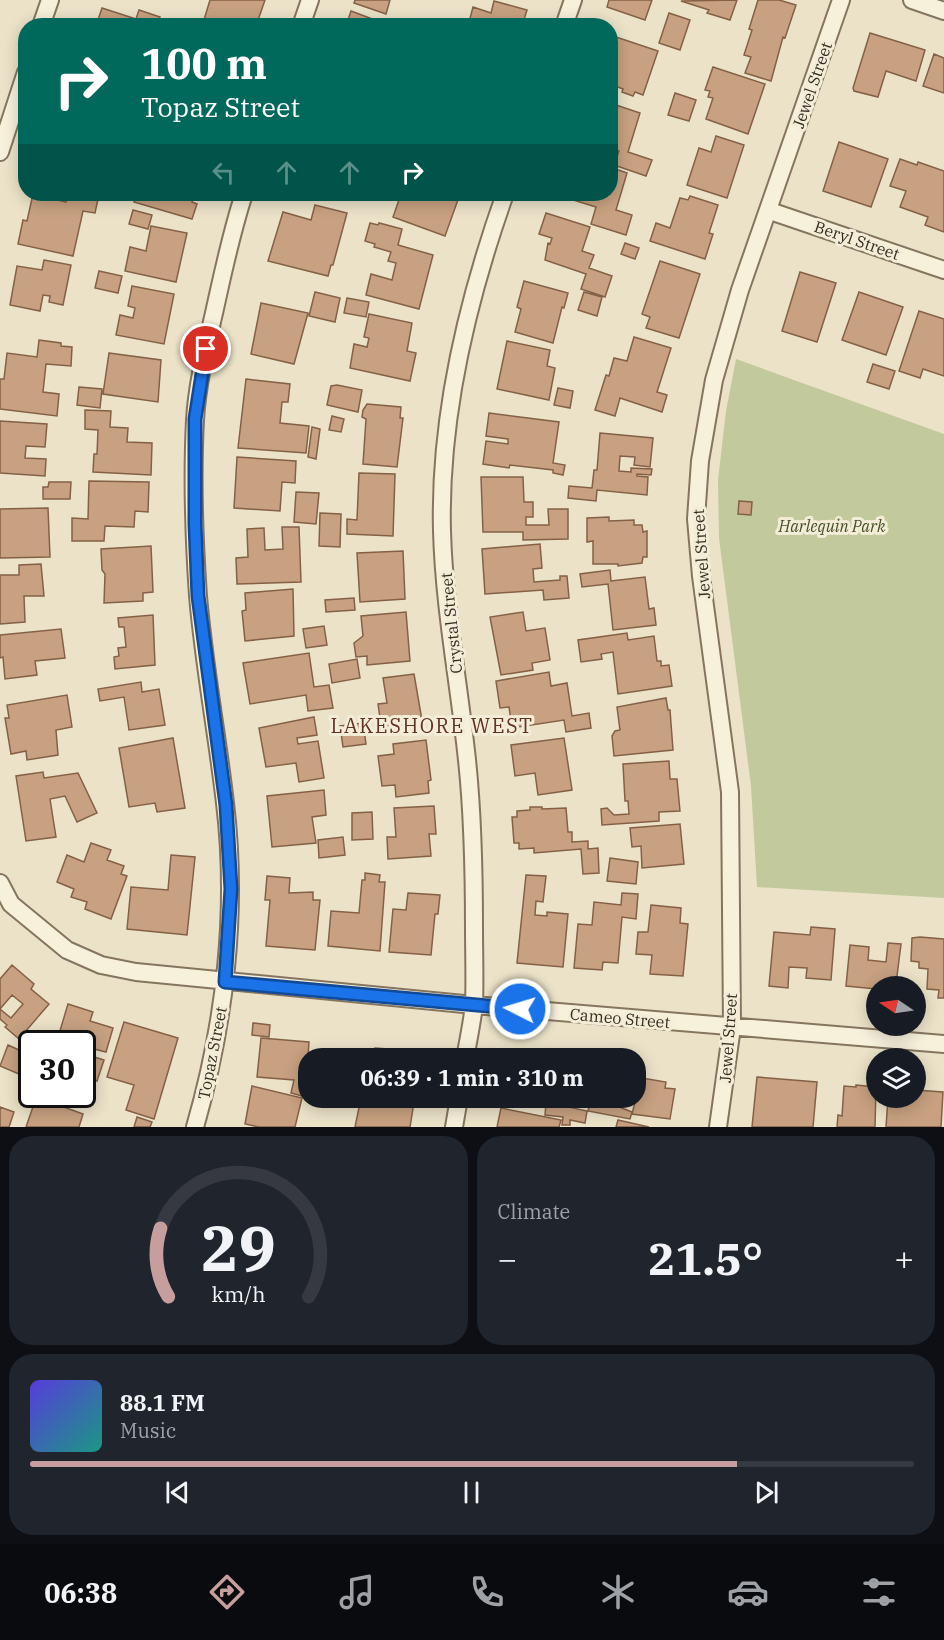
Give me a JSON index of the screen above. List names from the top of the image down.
{
  "streets": {
    "street": [
      "Jewel Street",
      "Beryl Street",
      "Crystal Street",
      "Cameo Street",
      "Topaz Street"
    ]
  },
  "crossings": [
    ["Jewel Street", "Beryl Street"],
    ["Jewel Street", "Cameo Street"],
    ["Crystal Street", "Cameo Street"],
    ["Cameo Street", "Topaz Street"]
  ],
  "districts": ["LAKESHORE WEST"],
  "parks": ["Harlequin Park"],
  "north": "left",
  "page": {
    "turn": ["100 m", "Topaz Street"],
    "limit": "30",
    "trip": "06:39 · 1 min · 310 m",
    "tile": "Climate",
    "heat": ["−", "21.5°", "+"],
    "song": ["88.1 FM", "Music"],
    "tabs": "06:38",
    "gauge": ["29", "km/h"]
  }
}
